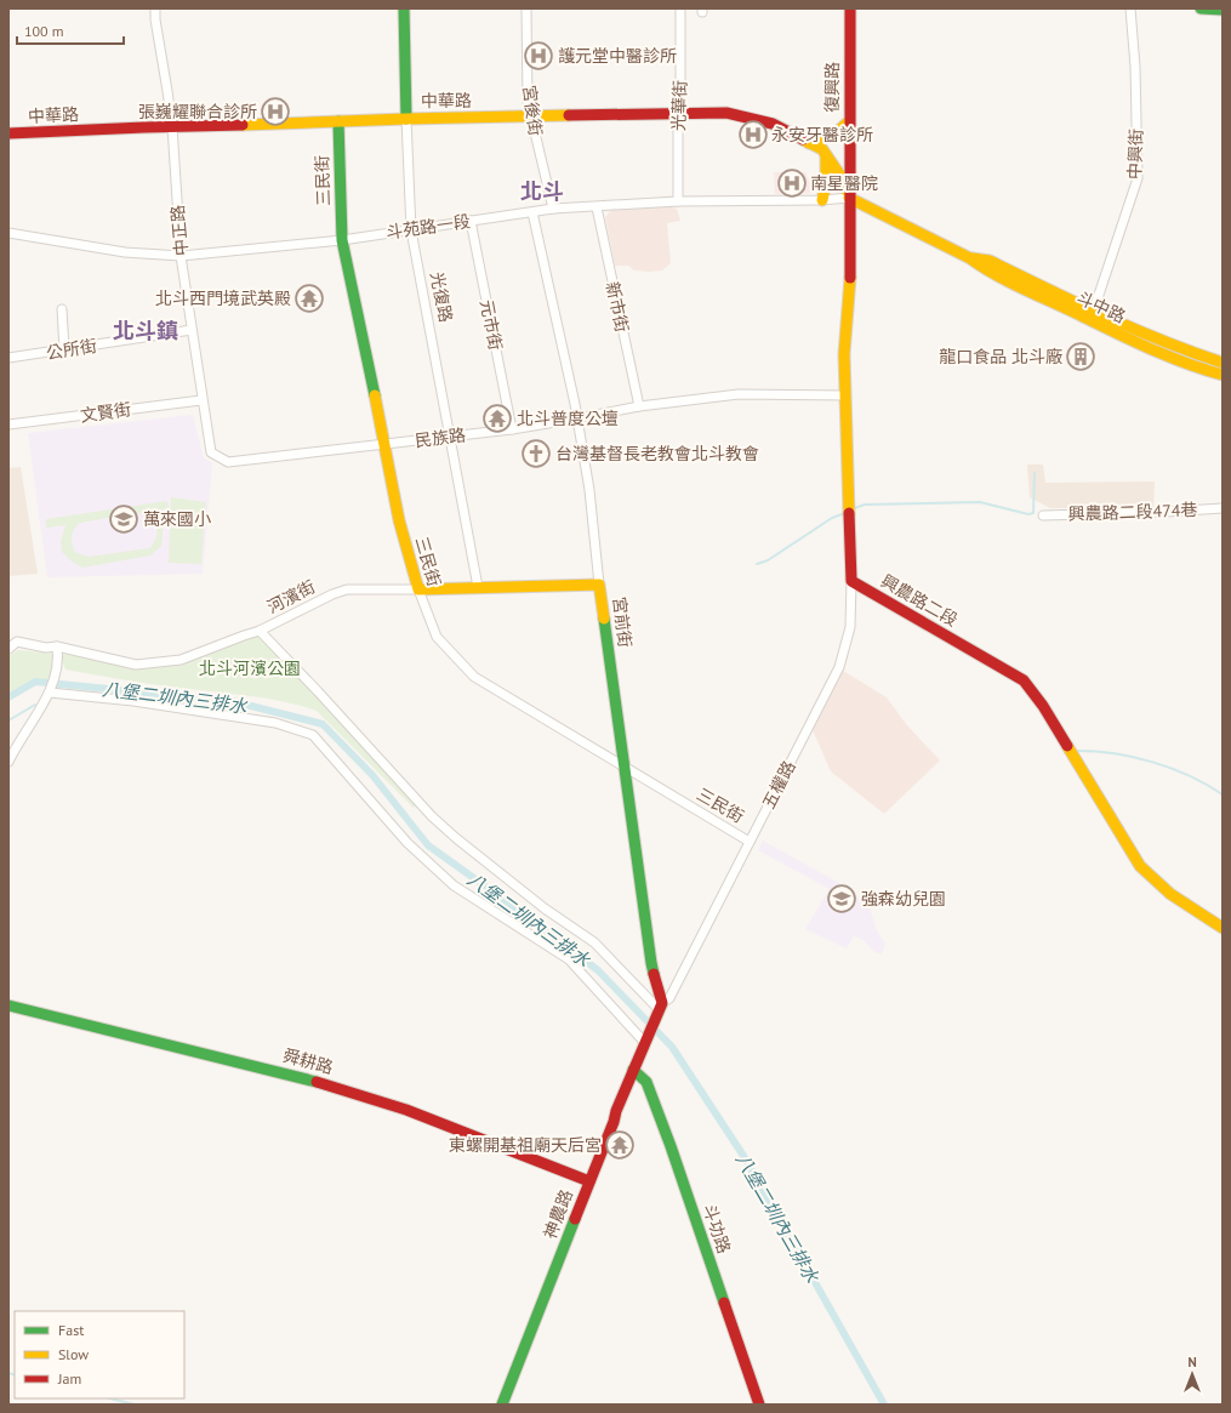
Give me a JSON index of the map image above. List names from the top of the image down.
{
  "streets": {
    "street": [
      "復興路",
      "中華路",
      "光華街",
      "宮後街",
      "中興街",
      "三民街",
      "斗苑路一段",
      "中正路",
      "光復路",
      "新市街",
      "斗中路",
      "元市街",
      "公所街",
      "文賢街",
      "民族路",
      "興農路二段474巷",
      "河濱街",
      "興農路二段",
      "宮前街",
      "五權路",
      "舜耕路",
      "神農路",
      "斗功路"
    ]
  },
  "crossings": [
    ["復興路", "中華路"],
    ["復興路", "斗苑路一段"],
    ["復興路", "斗中路"],
    ["中華路", "光華街"],
    ["中華路", "宮後街"],
    ["中華路", "三民街"],
    ["中華路", "斗苑路一段"],
    ["中華路", "中正路"],
    ["中華路", "光復路"],
    ["中華路", "斗中路"],
    ["光華街", "斗苑路一段"],
    ["宮後街", "斗苑路一段"],
    ["中興街", "斗中路"],
    ["三民街", "斗苑路一段"],
    ["三民街", "民族路"],
    ["三民街", "河濱街"],
    ["三民街", "宮前街"],
    ["三民街", "五權路"],
    ["斗苑路一段", "中正路"],
    ["斗苑路一段", "光復路"],
    ["斗苑路一段", "新市街"],
    ["斗苑路一段", "斗中路"],
    ["斗苑路一段", "元市街"],
    ["斗苑路一段", "宮前街"],
    ["中正路", "公所街"],
    ["中正路", "文賢街"],
    ["中正路", "民族路"],
    ["光復路", "民族路"],
    ["光復路", "河濱街"],
    ["新市街", "民族路"],
    ["元市街", "民族路"],
    ["民族路", "宮前街"],
    ["河濱街", "宮前街"],
    ["興農路二段", "五權路"],
    ["宮前街", "五權路"],
    ["舜耕路", "神農路"],
    ["神農路", "斗功路"]
  ],
  "districts": ["北斗", "北斗鎮"],
  "water": ["八堡二圳內三排水"],
  "parks": ["北斗河濱公園"],
  "places": {
    "hospital": [
      "護元堂中醫診所",
      "張巍耀聯合診所",
      "永安牙醫診所",
      "南星醫院"
    ],
    "temple": ["北斗西門境武英殿", "北斗普度公壇", "東螺開基祖廟天后宮"],
    "building": ["龍口食品 北斗廠"],
    "church": ["台灣基督長老教會北斗教會"],
    "school or university": ["萬來國小", "強森幼兒園"]
  },
  "legend": ["Fast", "Slow", "Jam"],
  "scale_bar": "100 m",
  "north": "top"
}
